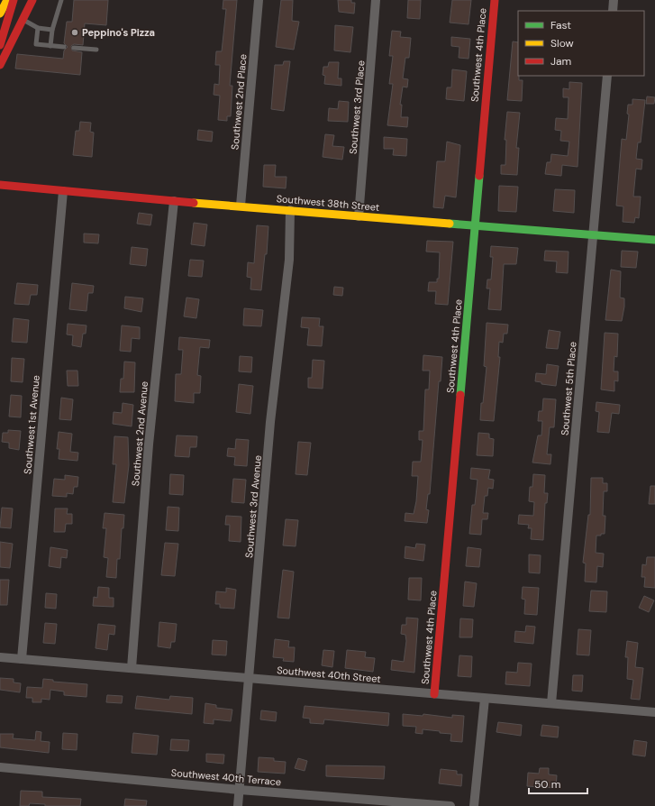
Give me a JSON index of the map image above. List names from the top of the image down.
{
  "streets": {
    "street": [
      "Southwest 4th Place",
      "Southwest 2nd Place",
      "Southwest 3rd Place",
      "Southwest 38th Street",
      "Southwest 5th Place",
      "Southwest 1st Avenue",
      "Southwest 2nd Avenue",
      "Southwest 3rd Avenue",
      "Southwest 40th Street",
      "Southwest 40th Terrace"
    ]
  },
  "crossings": [
    ["Southwest 4th Place", "Southwest 38th Street"],
    ["Southwest 4th Place", "Southwest 40th Street"],
    ["Southwest 2nd Place", "Southwest 38th Street"],
    ["Southwest 3rd Place", "Southwest 38th Street"],
    ["Southwest 38th Street", "Southwest 5th Place"],
    ["Southwest 38th Street", "Southwest 1st Avenue"],
    ["Southwest 38th Street", "Southwest 2nd Avenue"],
    ["Southwest 38th Street", "Southwest 3rd Avenue"],
    ["Southwest 5th Place", "Southwest 40th Street"],
    ["Southwest 1st Avenue", "Southwest 40th Street"],
    ["Southwest 2nd Avenue", "Southwest 40th Street"],
    ["Southwest 3rd Avenue", "Southwest 40th Street"],
    ["Southwest 3rd Avenue", "Southwest 40th Terrace"]
  ],
  "places": ["Peppino's Pizza"],
  "legend": ["Fast", "Slow", "Jam"],
  "scale_bar": "50 m"
}
